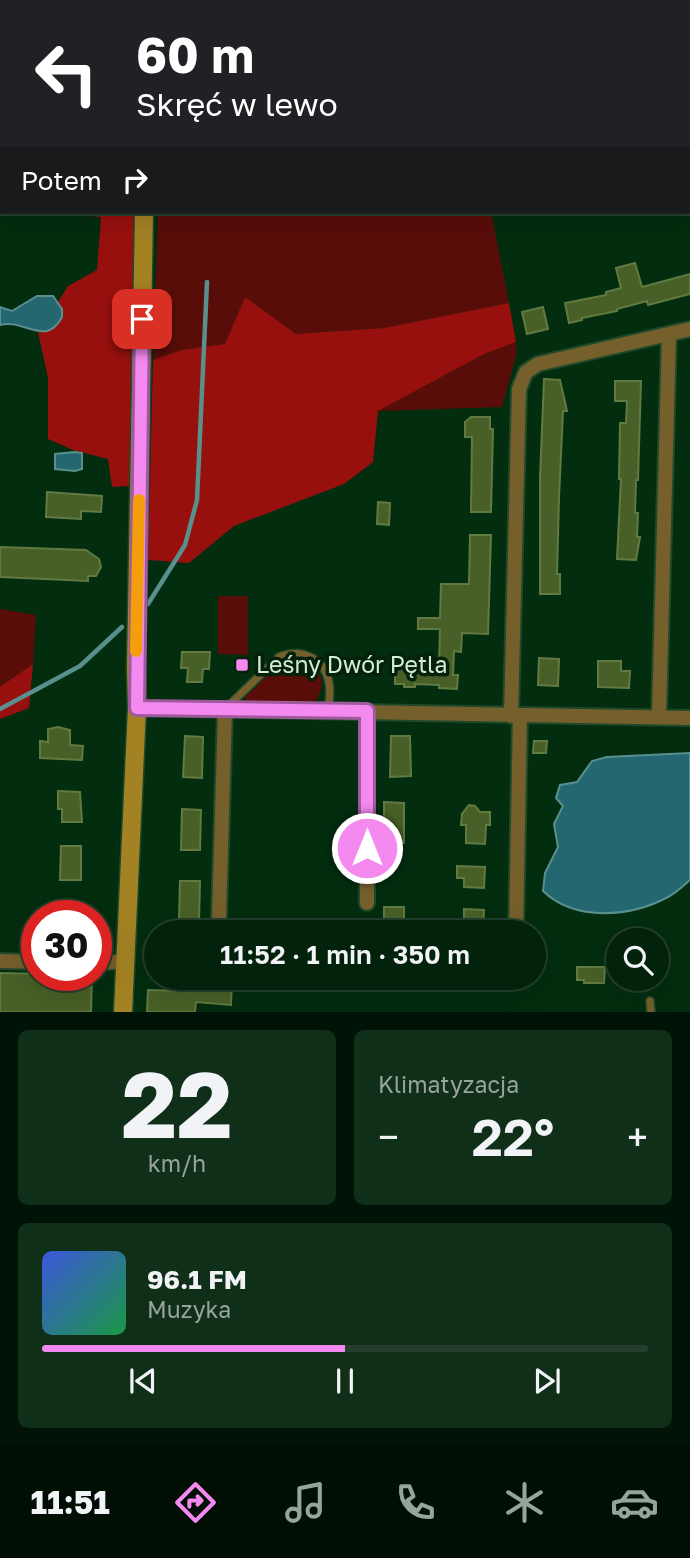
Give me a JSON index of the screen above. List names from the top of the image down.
{
  "places": {
    "transit": ["Leśny Dwór Pętla"]
  },
  "page": {
    "turn": ["60 m", "Skręć w lewo"],
    "then": "Potem",
    "limit": "30",
    "trip": "11:52 · 1 min · 350 m",
    "tile": [
      ["22", "km/h"],
      "Klimatyzacja"
    ],
    "heat": ["−", "22°", "+"],
    "song": ["96.1 FM", "Muzyka"],
    "tabs": "11:51"
  }
}
